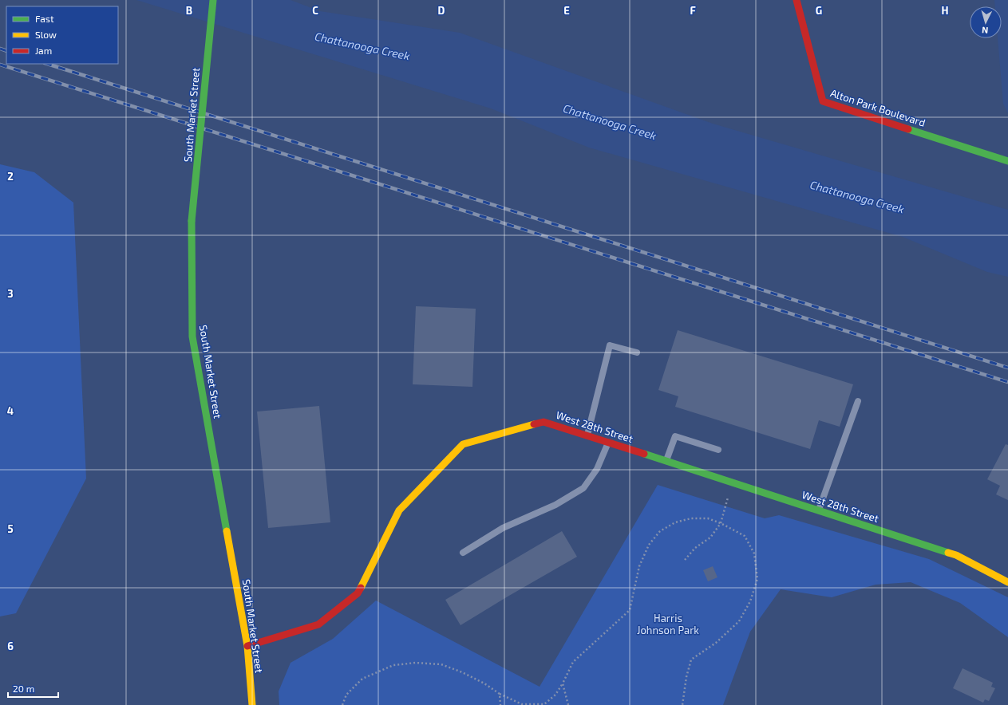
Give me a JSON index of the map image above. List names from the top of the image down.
{
  "streets": {
    "street": ["Alton Park Boulevard", "South Market Street", "West 28th Street"]
  },
  "crossings": [
    ["South Market Street", "West 28th Street"]
  ],
  "water": ["Chattanooga Creek"],
  "parks": ["Harris Johnson Park"],
  "legend": ["Fast", "Slow", "Jam"],
  "scale_bar": "20 m",
  "north": "bottom",
  "grid": {
    "columns": [
      "B",
      "C",
      "D",
      "E",
      "F",
      "G",
      "H"
    ],
    "rows": [
      "2",
      "3",
      "4",
      "5",
      "6"
    ]
  }
}
